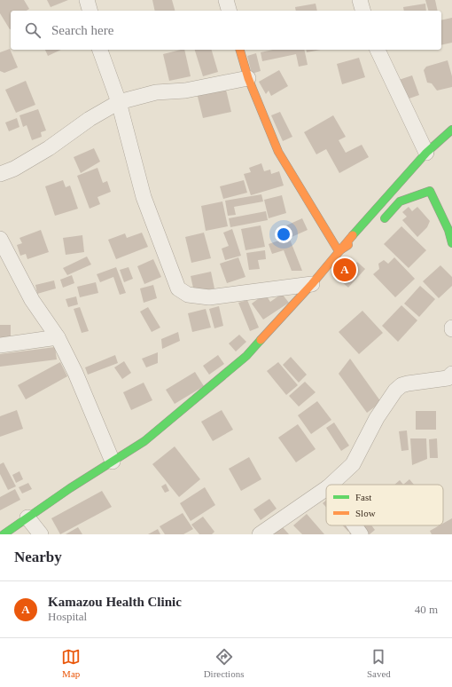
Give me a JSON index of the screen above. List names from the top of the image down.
{
  "legend": ["Fast", "Slow"],
  "page": {
    "search": "Search here",
    "pins": "A",
    "heading": "Nearby",
    "list": [
      {
        "mark": "A",
        "name": "Kamazou Health Clinic",
        "note": "Hospital",
        "value": "40 m"
      }
    ],
    "nav": ["Map", "Directions", "Saved"]
  }
}
